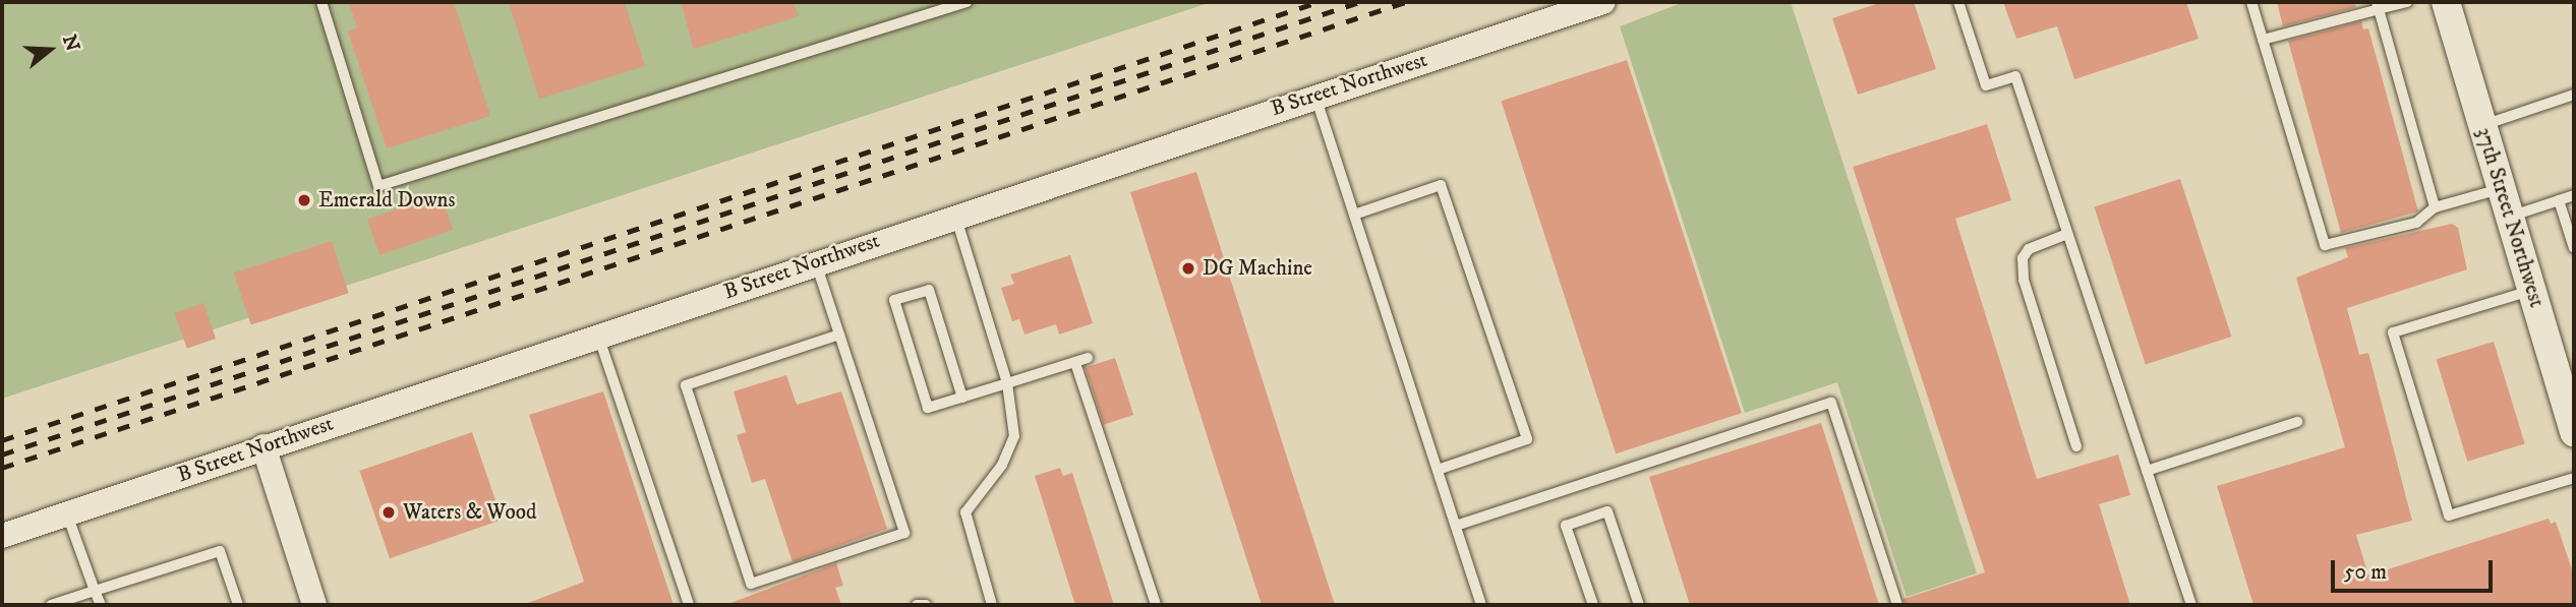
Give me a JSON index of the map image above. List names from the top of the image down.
{
  "streets": {
    "main road": ["37th Street Northwest"],
    "street": ["B Street Northwest"]
  },
  "places": ["Emerald Downs", "DG Machine", "Waters & Wood"],
  "scale_bar": "50 m",
  "north": "right"
}
